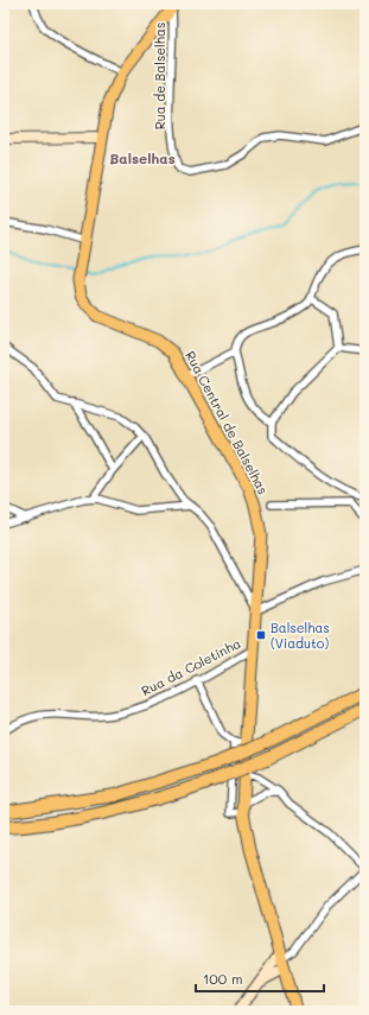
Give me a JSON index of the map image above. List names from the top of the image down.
{
  "streets": {
    "main road": ["Rua Central de Balselhas"],
    "street": ["Rua de Balselhas", "Rua da Coletinha"]
  },
  "crossings": [
    ["Rua de Balselhas", "Rua Central de Balselhas"],
    ["Rua Central de Balselhas", "Rua da Coletinha"]
  ],
  "districts": ["Balselhas"],
  "places": {
    "transit": ["Balselhas (Viaduto)"]
  },
  "scale_bar": "100 m"
}
